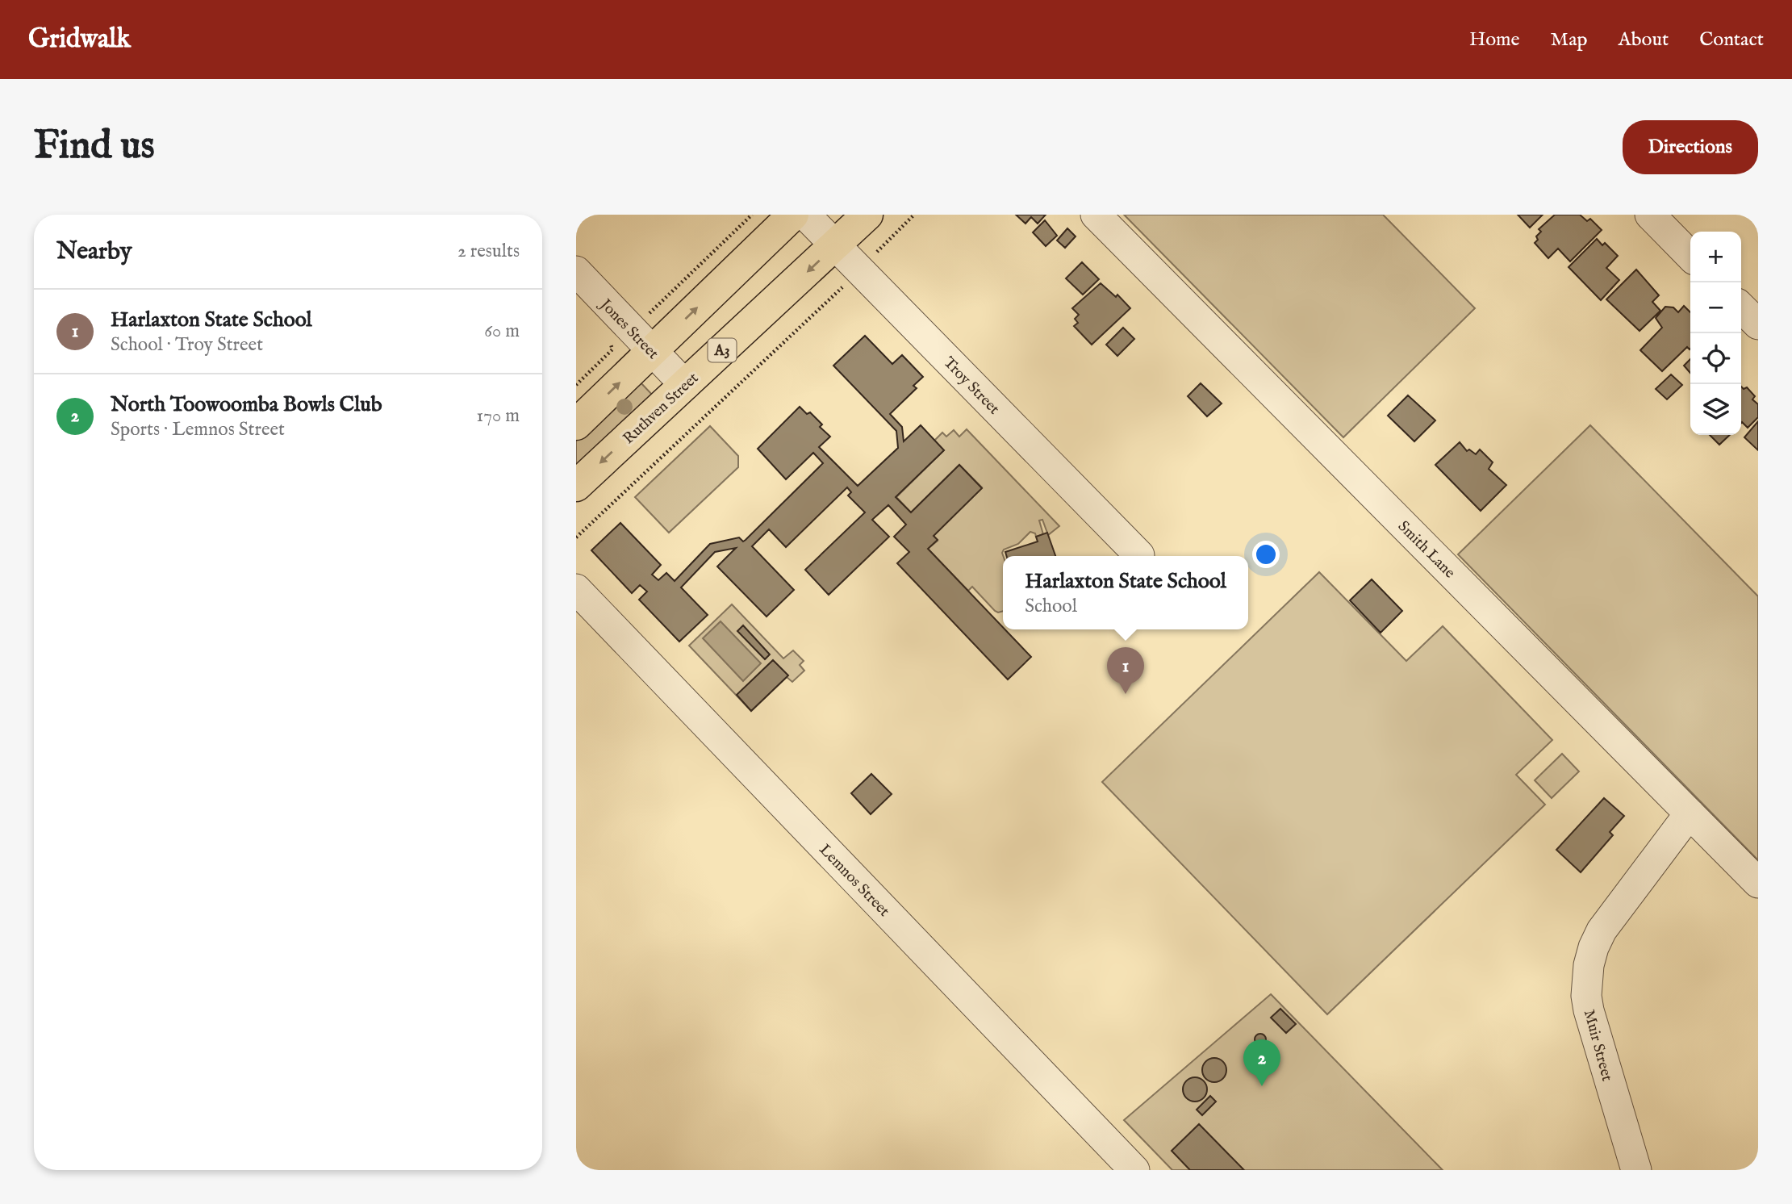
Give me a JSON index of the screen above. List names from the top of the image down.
{
  "streets": {
    "highway": ["A3", "Ruthven Street"],
    "street": [
      "Jones Street",
      "Troy Street",
      "Smith Lane",
      "Lemnos Street",
      "Muir Street"
    ]
  },
  "crossings": [
    ["Jones Street", "Ruthven Street"],
    ["Troy Street", "Ruthven Street"],
    ["Smith Lane", "Muir Street"]
  ],
  "page": {
    "header": "Gridwalk",
    "nav": [
      "Home",
      "Map",
      "About",
      "Contact"
    ],
    "buttons": "Directions",
    "title": "Find us",
    "heading": ["Nearby", "2 results"],
    "map_buttons": ["+", "−"],
    "list": [
      {
        "mark": "1",
        "name": "Harlaxton State School",
        "note": "School · Troy Street",
        "value": "60 m"
      },
      {
        "mark": "2",
        "name": "North Toowoomba Bowls Club",
        "note": "Sports · Lemnos Street",
        "value": "170 m"
      }
    ],
    "popup": ["Harlaxton State School", "School"],
    "pins": ["1", "2"]
  }
}
